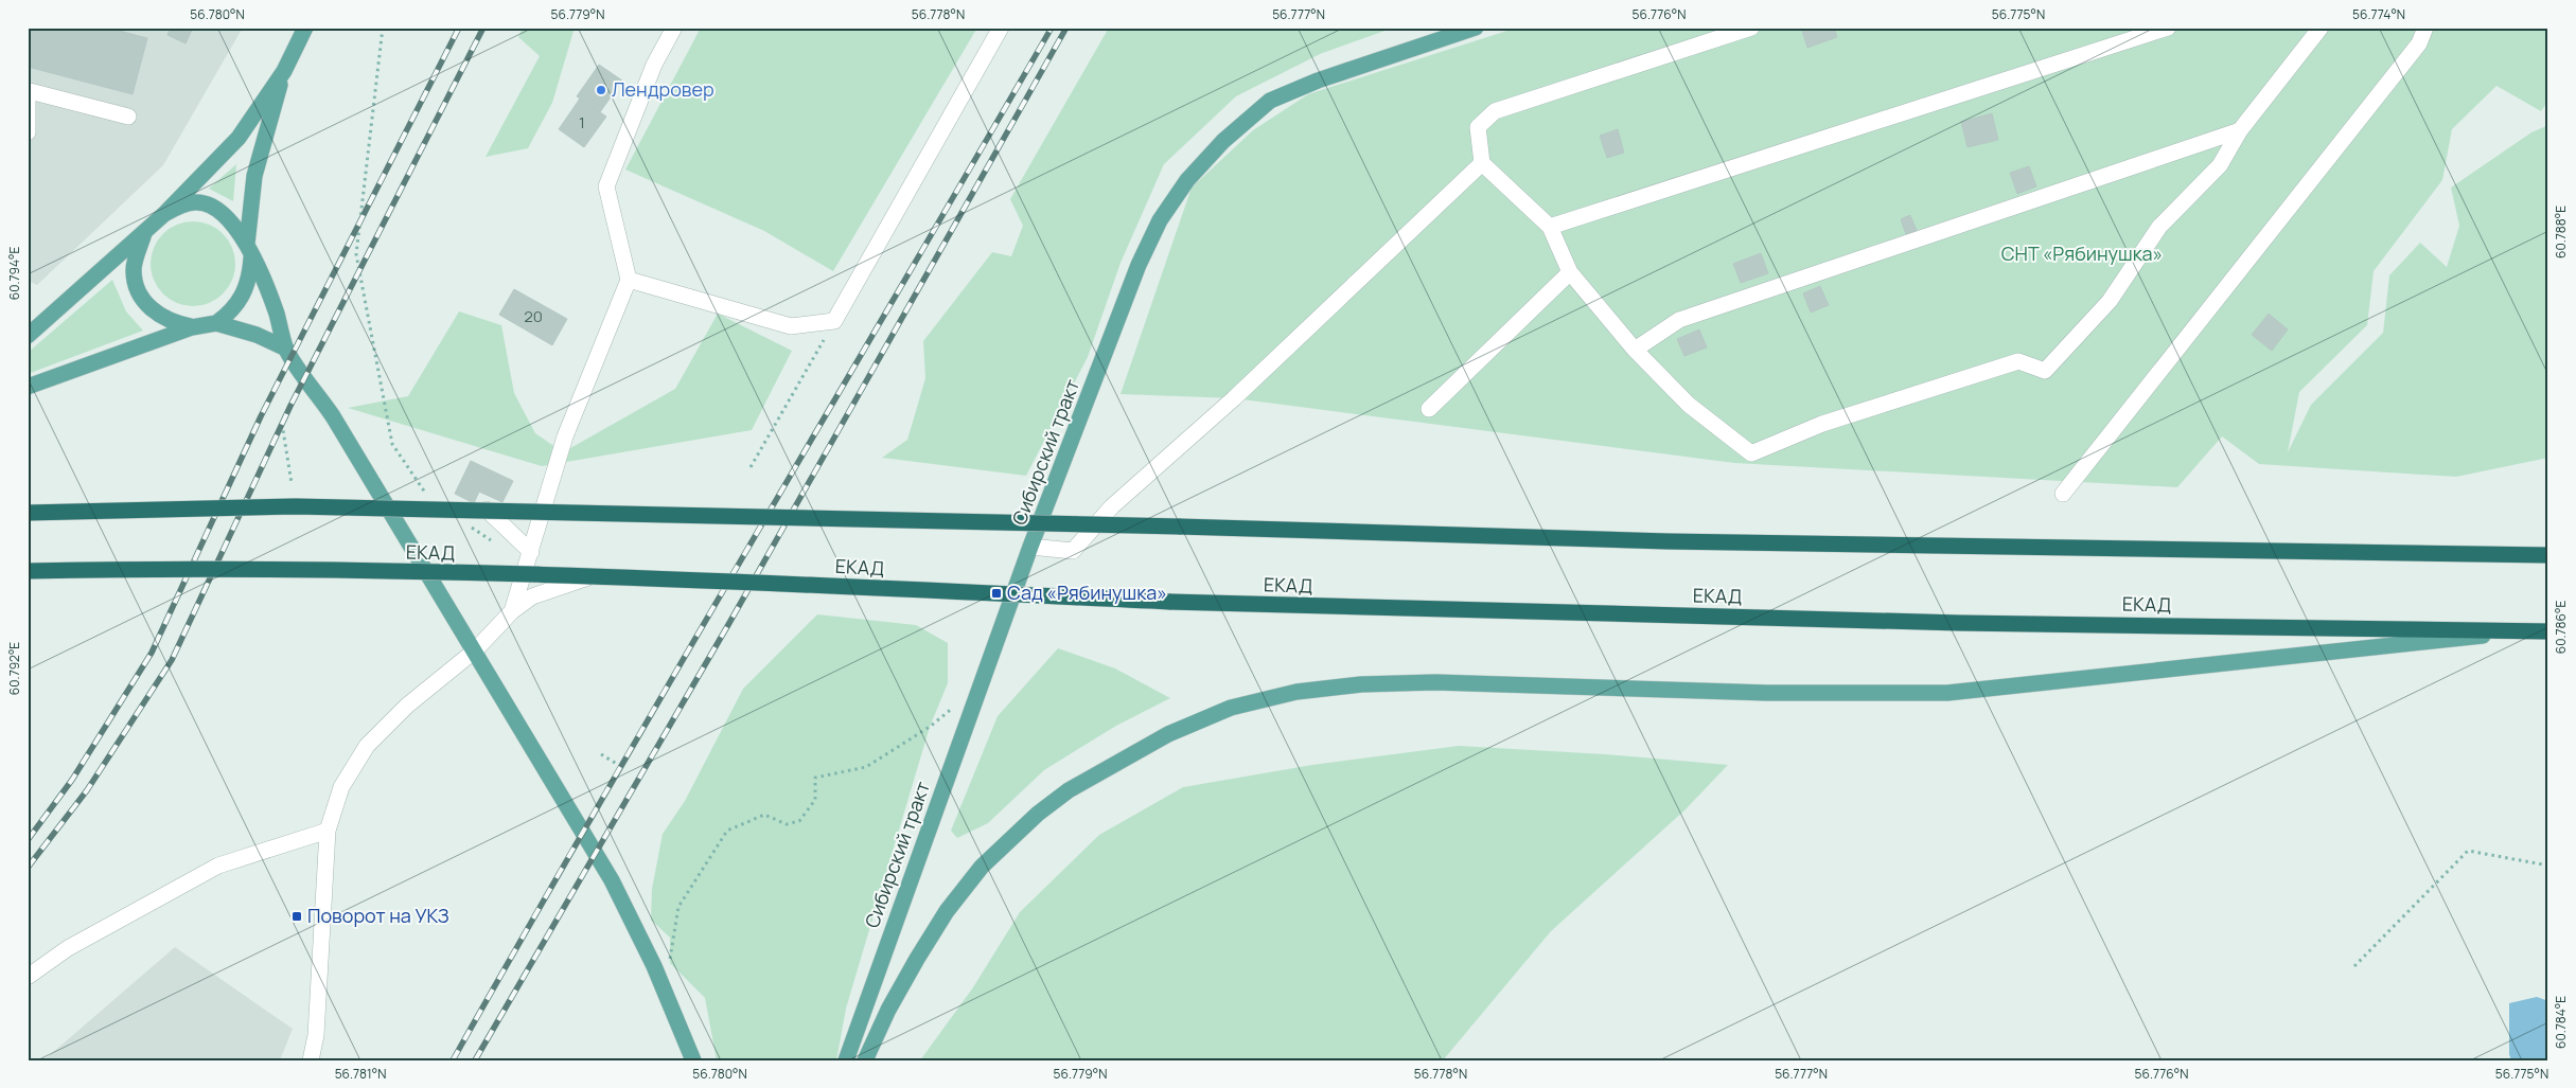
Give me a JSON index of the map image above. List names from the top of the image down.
{
  "streets": {
    "highway": ["ЕКАД"],
    "main road": ["Сибирский тракт"]
  },
  "parks": ["СНТ «Рябинушка»"],
  "places": {
    "other": ["Лендровер"],
    "transit": ["Сад «Рябинушка»", "Поворот на УКЗ"]
  },
  "house_numbers": ["1", "20"],
  "coordinates": [
    "56.780°N",
    "56.779°N",
    "56.778°N",
    "56.777°N",
    "56.776°N",
    "56.775°N",
    "56.774°N",
    "60.788°E",
    "60.794°E",
    "60.786°E",
    "60.792°E",
    "60.784°E",
    "56.781°N"
  ]
}
